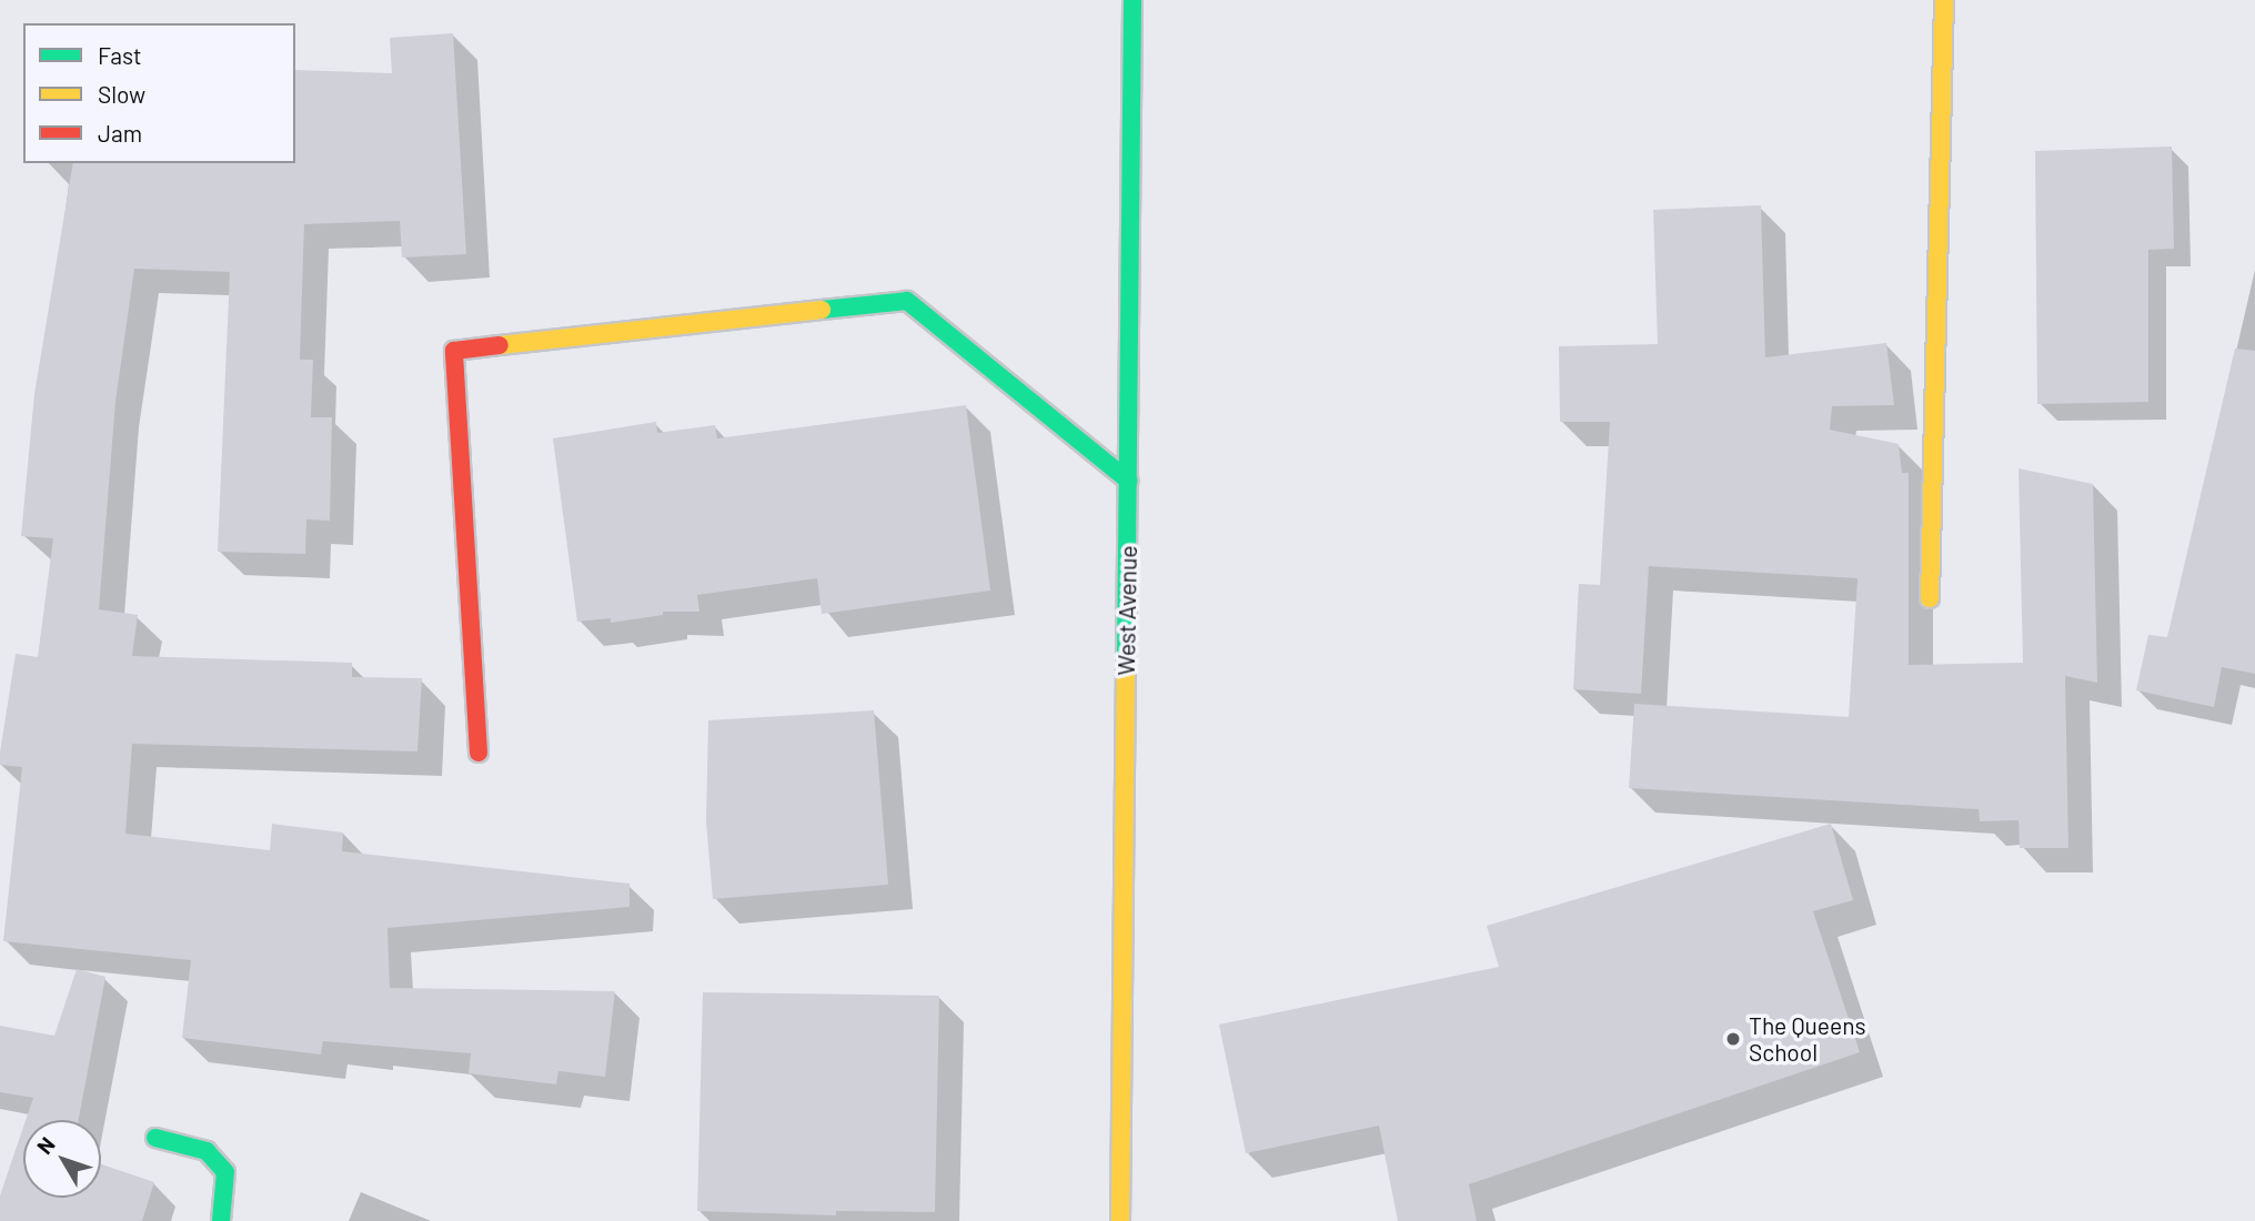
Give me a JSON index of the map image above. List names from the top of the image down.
{
  "streets": {
    "street": ["West Avenue"]
  },
  "places": ["The Queens School"],
  "legend": ["Fast", "Slow", "Jam"],
  "north": "top left"
}
